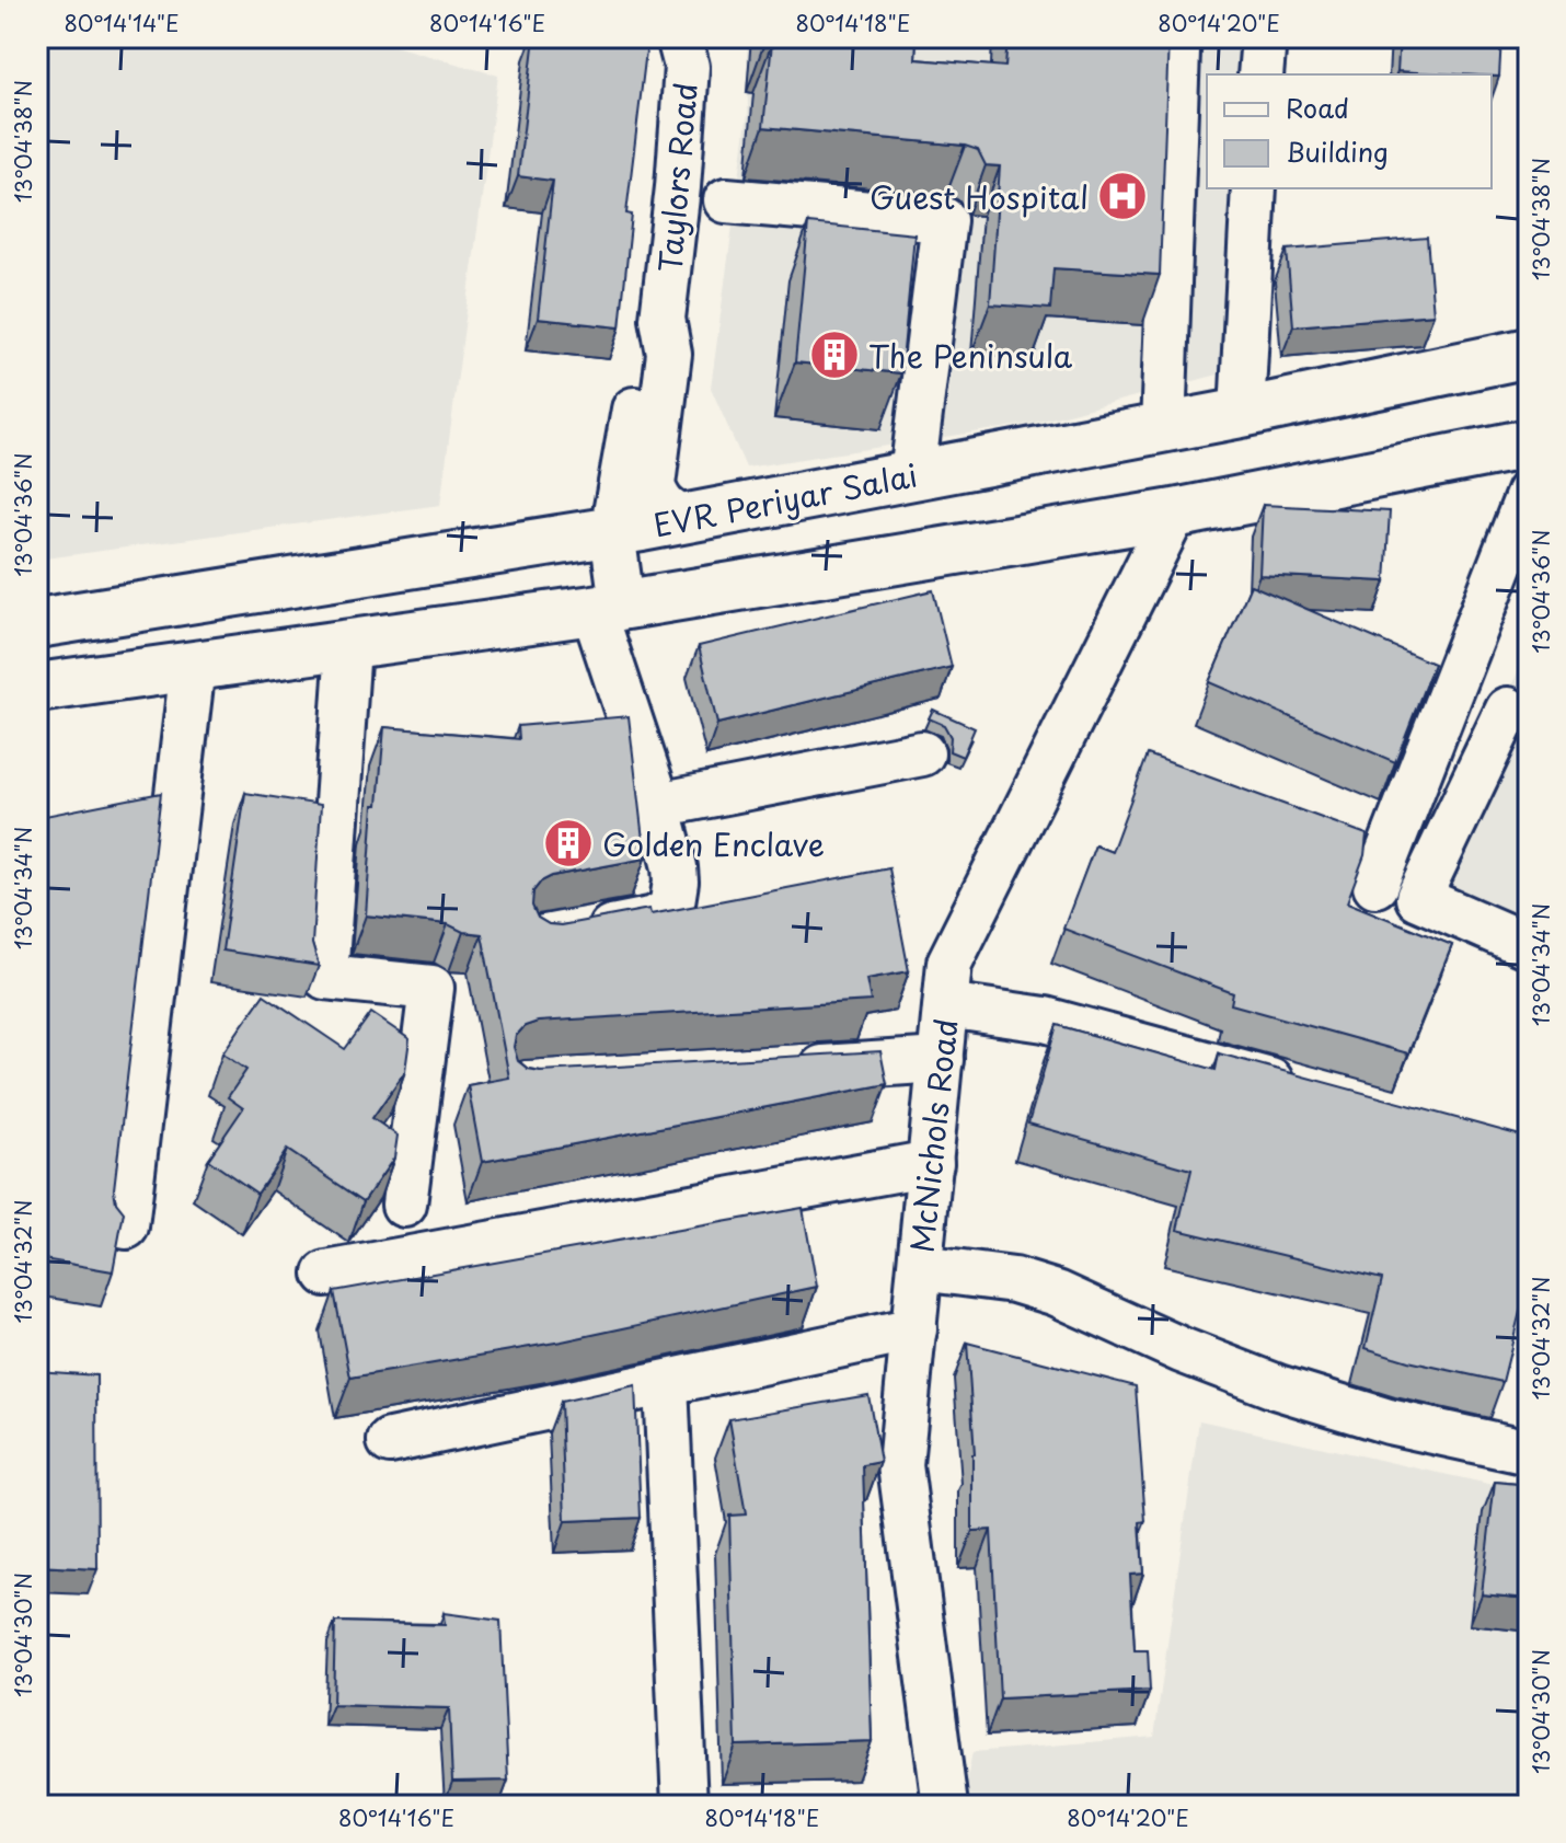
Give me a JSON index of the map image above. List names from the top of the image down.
{
  "streets": {
    "main road": ["EVR Periyar Salai"],
    "street": ["Taylors Road", "McNichols Road"]
  },
  "crossings": [
    ["Taylors Road", "EVR Periyar Salai"]
  ],
  "places": {
    "hospital": ["Guest Hospital"],
    "building": ["The Peninsula", "Golden Enclave"]
  },
  "legend": ["Road", "Building"],
  "coordinates": [
    "80°14'14\"E",
    "80°14'16\"E",
    "80°14'18\"E",
    "80°14'20\"E",
    "13°04'38\"N",
    "13°04'36\"N",
    "13°04'34\"N",
    "13°04'32\"N",
    "13°04'30\"N"
  ]
}
